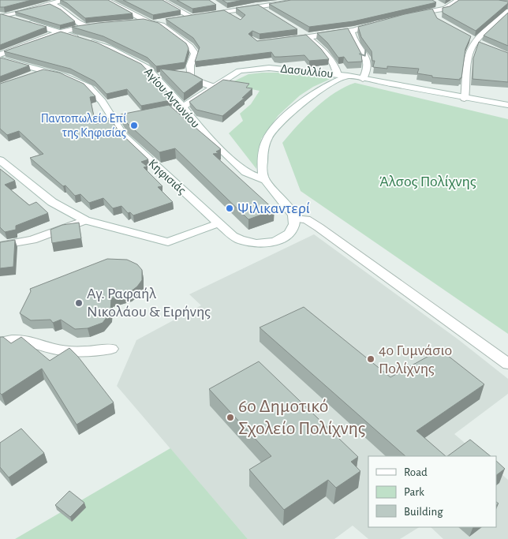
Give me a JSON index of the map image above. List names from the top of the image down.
{
  "streets": {
    "street": ["Δασυλλίου", "Αγίου Αντωνίου", "Κηφισιάς"]
  },
  "crossings": [
    ["Δασυλλίου", "Αγίου Αντωνίου"]
  ],
  "parks": ["Άλσος Πολίχνης"],
  "places": [
    "Παντοπωλείο Επί της Κηφισίας",
    "Ψιλικαντερί",
    "Αγ. Ραφαήλ Νικολάου & Ειρήνης",
    "4ο Γυμνάσιο Πολίχνης",
    "6ο Δημοτικό Σχολείο Πολίχνης"
  ],
  "legend": ["Road", "Park", "Building"]
}
